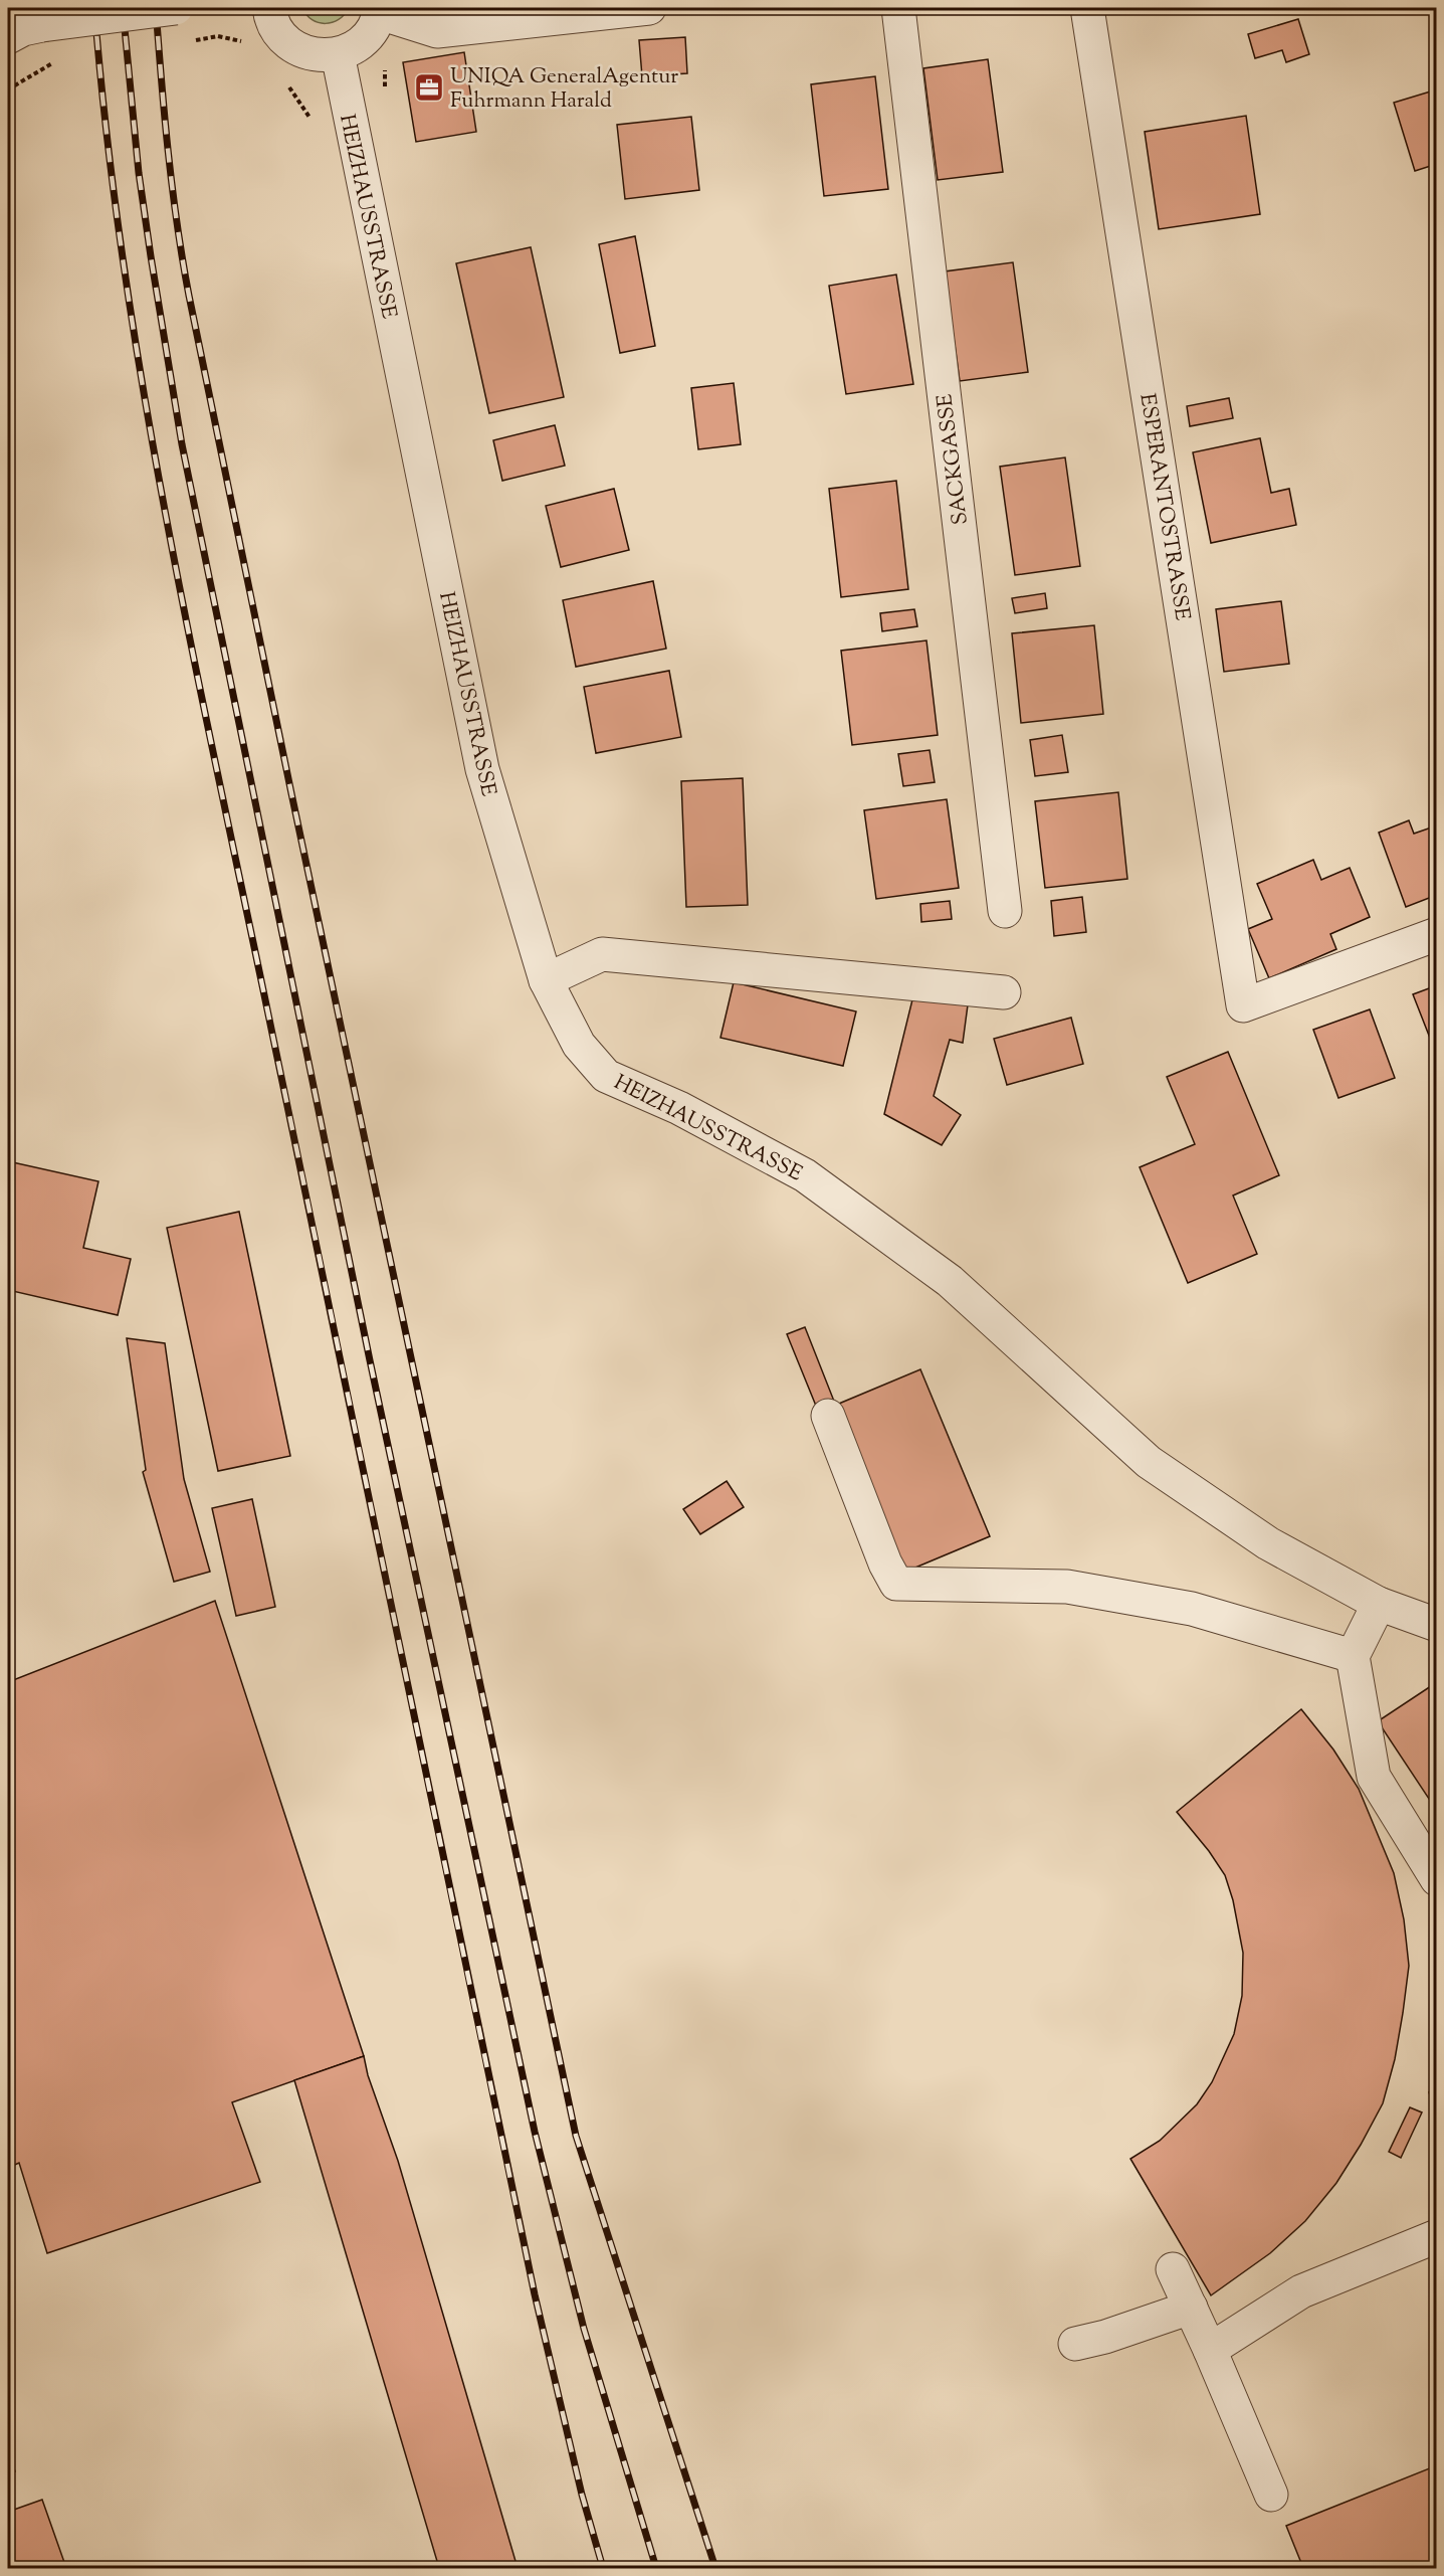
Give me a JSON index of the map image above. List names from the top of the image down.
{
  "streets": {
    "street": ["HEIZHAUSSTRASSE", "SACKGASSE", "ESPERANTOSTRASSE"]
  },
  "places": {
    "office": ["UNIQA GeneralAgentur Fuhrmann Harald"]
  }
}
